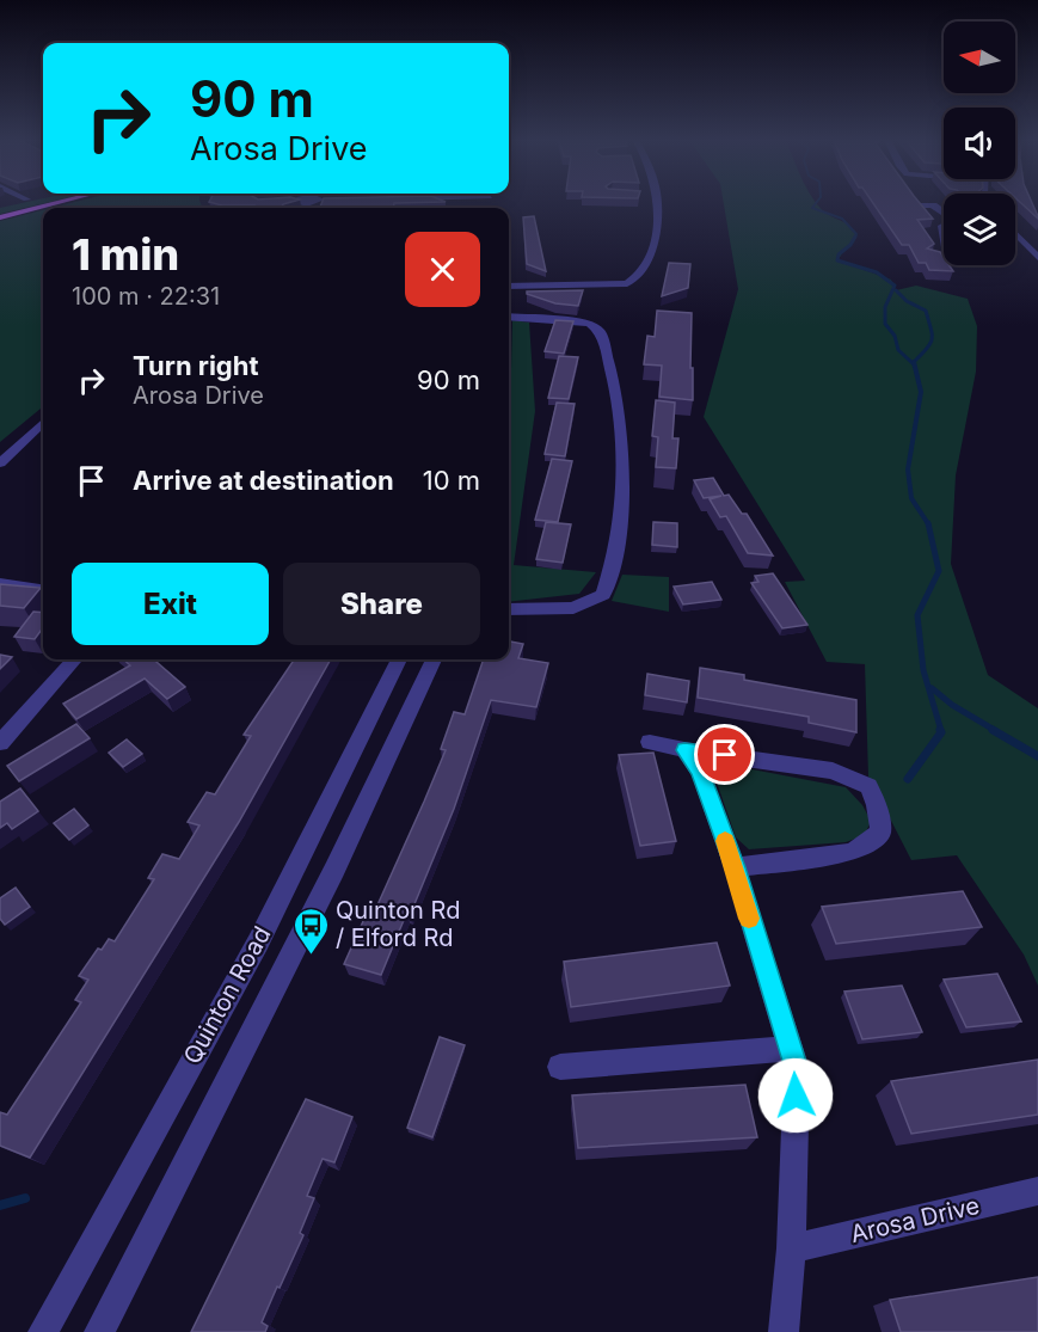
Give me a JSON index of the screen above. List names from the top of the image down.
{
  "streets": {
    "street": ["Quinton Road", "Arosa Drive"]
  },
  "places": {
    "bus stop": ["Quinton Rd / Elford Rd"]
  },
  "north": "left",
  "page": {
    "turn": ["90 m", "Arosa Drive"],
    "heading": ["1 min", "100 m · 22:31"],
    "list": [
      {
        "name": "Turn right",
        "note": "Arosa Drive",
        "value": "90 m"
      },
      {
        "name": "Arrive at destination",
        "value": "10 m"
      }
    ],
    "buttons": ["Exit", "Share"]
  }
}
